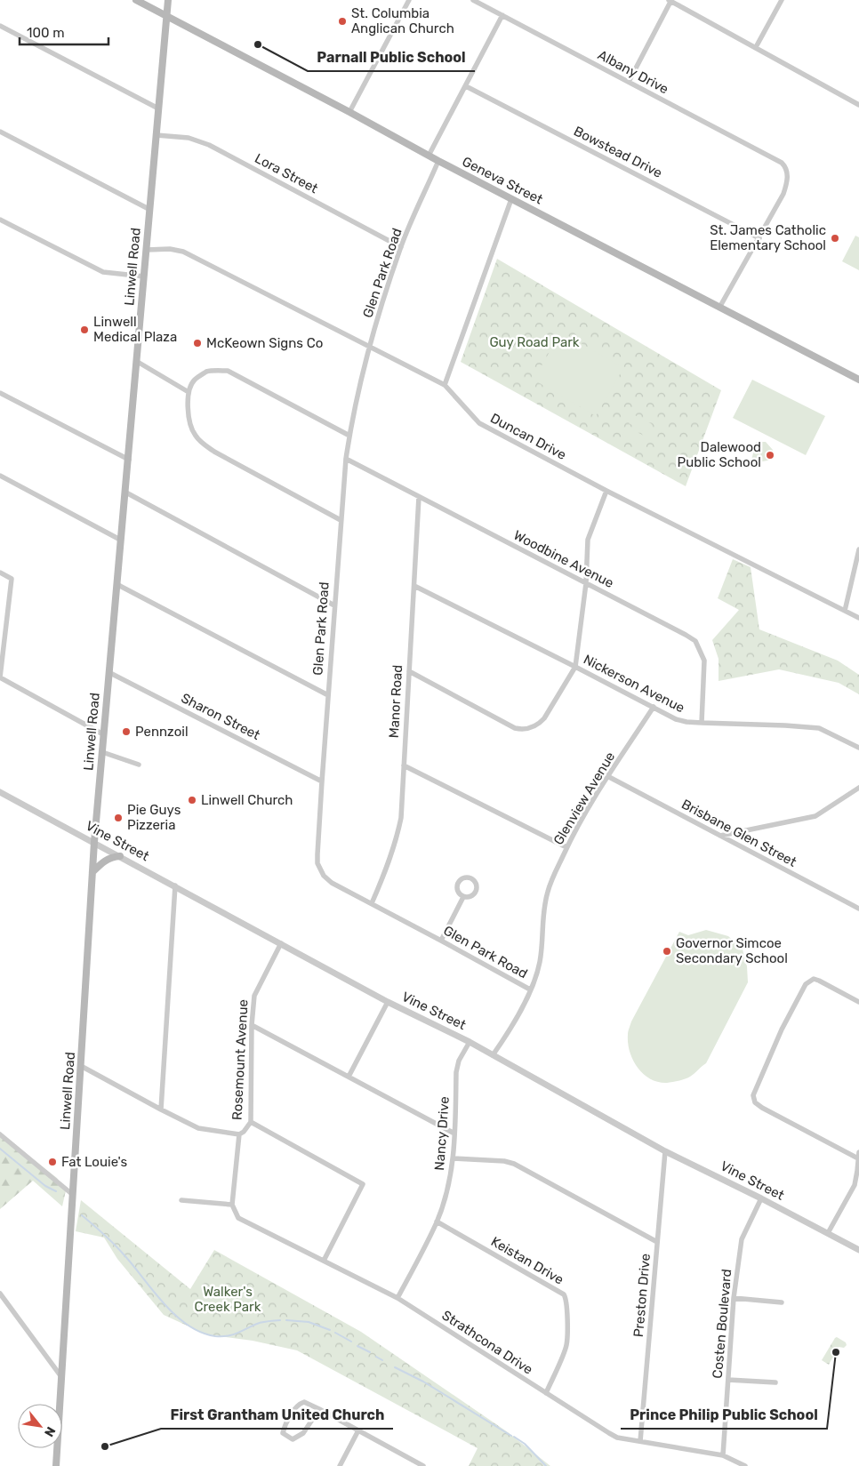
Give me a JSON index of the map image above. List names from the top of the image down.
{
  "streets": {
    "main road": ["Geneva Street", "Linwell Road"],
    "street": [
      "Albany Drive",
      "Bowstead Drive",
      "Lora Street",
      "Glen Park Road",
      "Duncan Drive",
      "Woodbine Avenue",
      "Nickerson Avenue",
      "Manor Road",
      "Sharon Street",
      "Glenview Avenue",
      "Brisbane Glen Street",
      "Vine Street",
      "Rosemount Avenue",
      "Nancy Drive",
      "Keistan Drive",
      "Preston Drive",
      "Costen Boulevard",
      "Strathcona Drive"
    ]
  },
  "crossings": [
    ["Albany Drive", "Bowstead Drive"],
    ["Lora Street", "Linwell Road"],
    ["Lora Street", "Glen Park Road"],
    ["Geneva Street", "Linwell Road"],
    ["Geneva Street", "Glen Park Road"],
    ["Linwell Road", "Duncan Drive"],
    ["Linwell Road", "Sharon Street"],
    ["Linwell Road", "Vine Street"],
    ["Glen Park Road", "Duncan Drive"],
    ["Glen Park Road", "Woodbine Avenue"],
    ["Glen Park Road", "Manor Road"],
    ["Glen Park Road", "Sharon Street"],
    ["Glen Park Road", "Glenview Avenue"],
    ["Woodbine Avenue", "Nickerson Avenue"],
    ["Woodbine Avenue", "Manor Road"],
    ["Nickerson Avenue", "Manor Road"],
    ["Nickerson Avenue", "Glenview Avenue"],
    ["Glenview Avenue", "Brisbane Glen Street"],
    ["Glenview Avenue", "Vine Street"],
    ["Vine Street", "Rosemount Avenue"],
    ["Vine Street", "Nancy Drive"],
    ["Vine Street", "Preston Drive"],
    ["Vine Street", "Costen Boulevard"],
    ["Rosemount Avenue", "Strathcona Drive"],
    ["Nancy Drive", "Keistan Drive"],
    ["Nancy Drive", "Strathcona Drive"],
    ["Keistan Drive", "Strathcona Drive"],
    ["Preston Drive", "Strathcona Drive"],
    ["Costen Boulevard", "Strathcona Drive"]
  ],
  "parks": ["Guy Road Park", "Walker's Creek Park"],
  "places": [
    "St. Columbia Anglican Church",
    "Parnall Public School",
    "St. James Catholic Elementary School",
    "Linwell Medical Plaza",
    "McKeown Signs Co",
    "Dalewood Public School",
    "Pennzoil",
    "Linwell Church",
    "Pie Guys Pizzeria",
    "Governor Simcoe Secondary School",
    "Fat Louie's",
    "Prince Philip Public School",
    "First Grantham United Church"
  ],
  "scale_bar": "100 m",
  "north": "bottom right"
}
